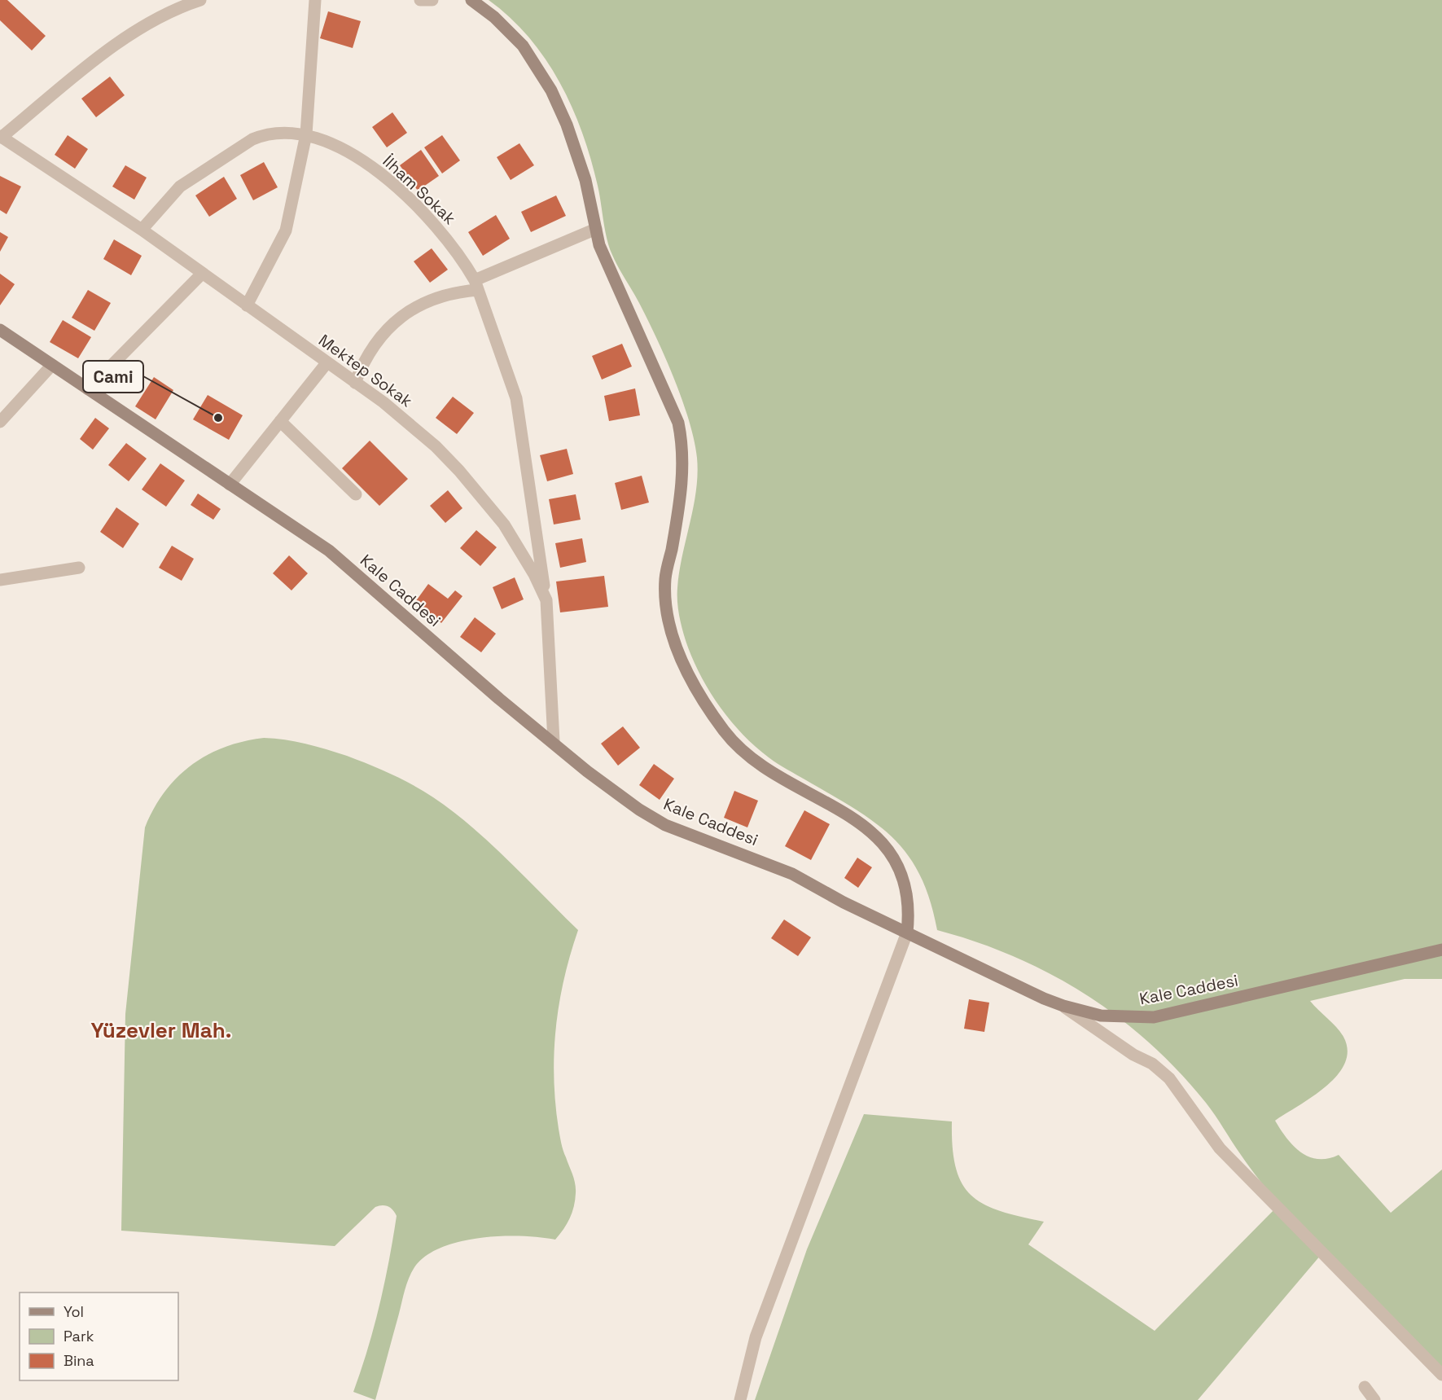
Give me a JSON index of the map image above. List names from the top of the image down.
{
  "streets": {
    "street": ["İlham Sokak", "Mektep Sokak", "Kale Caddesi"]
  },
  "crossings": [
    ["İlham Sokak", "Mektep Sokak"],
    ["Mektep Sokak", "Kale Caddesi"]
  ],
  "districts": ["Yüzevler Mah."],
  "places": ["Cami"],
  "legend": ["Yol", "Park", "Bina"]
}
